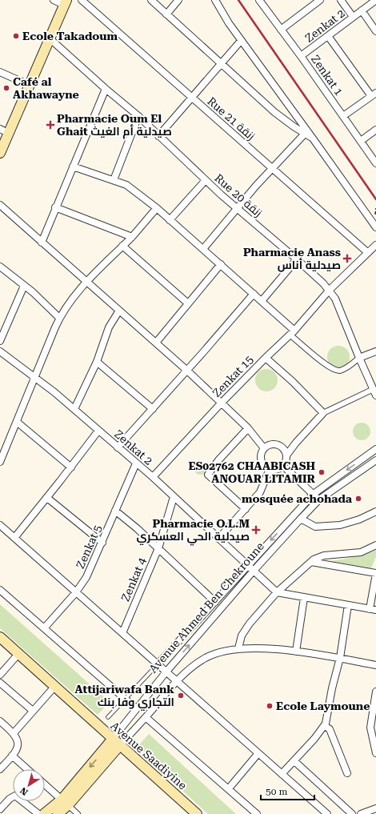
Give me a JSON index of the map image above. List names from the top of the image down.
{
  "streets": {
    "main road": ["Avenue Ahmed Ben Chekroune", "Avenue Saadiyine"],
    "street": [
      "Zenkat 2",
      "Zenkat 1",
      "Rue 21 زنقة",
      "Rue 20 زنقة",
      "Zenkat 15",
      "Zenkat 5",
      "Zenkat 4"
    ]
  },
  "crossings": [
    ["Zenkat 2", "Zenkat 1"],
    ["Zenkat 2", "Zenkat 15"],
    ["Zenkat 2", "Zenkat 5"],
    ["Zenkat 2", "Zenkat 4"],
    ["Zenkat 2", "Avenue Ahmed Ben Chekroune"],
    ["Rue 21 زنقة", "Zenkat 15"],
    ["Rue 20 زنقة", "Zenkat 15"],
    ["Avenue Ahmed Ben Chekroune", "Avenue Saadiyine"]
  ],
  "places": {
    "other": [
      "Ecole Takadoum",
      "Café al Akhawayne",
      "ES02762 CHAABICASH ANOUAR LITAMIR",
      "mosquée achohada",
      "Attijariwafa Bank التجاري وفا بنك",
      "Ecole Laymoune"
    ],
    "health": ["Pharmacie Oum El Ghait صيدلية أم الغيث", "Pharmacie Anass صيدلية أناس", "Pharmacie O.L.M صيدلية الحي العسكري"]
  },
  "scale_bar": "50 m",
  "north": "bottom left"
}
